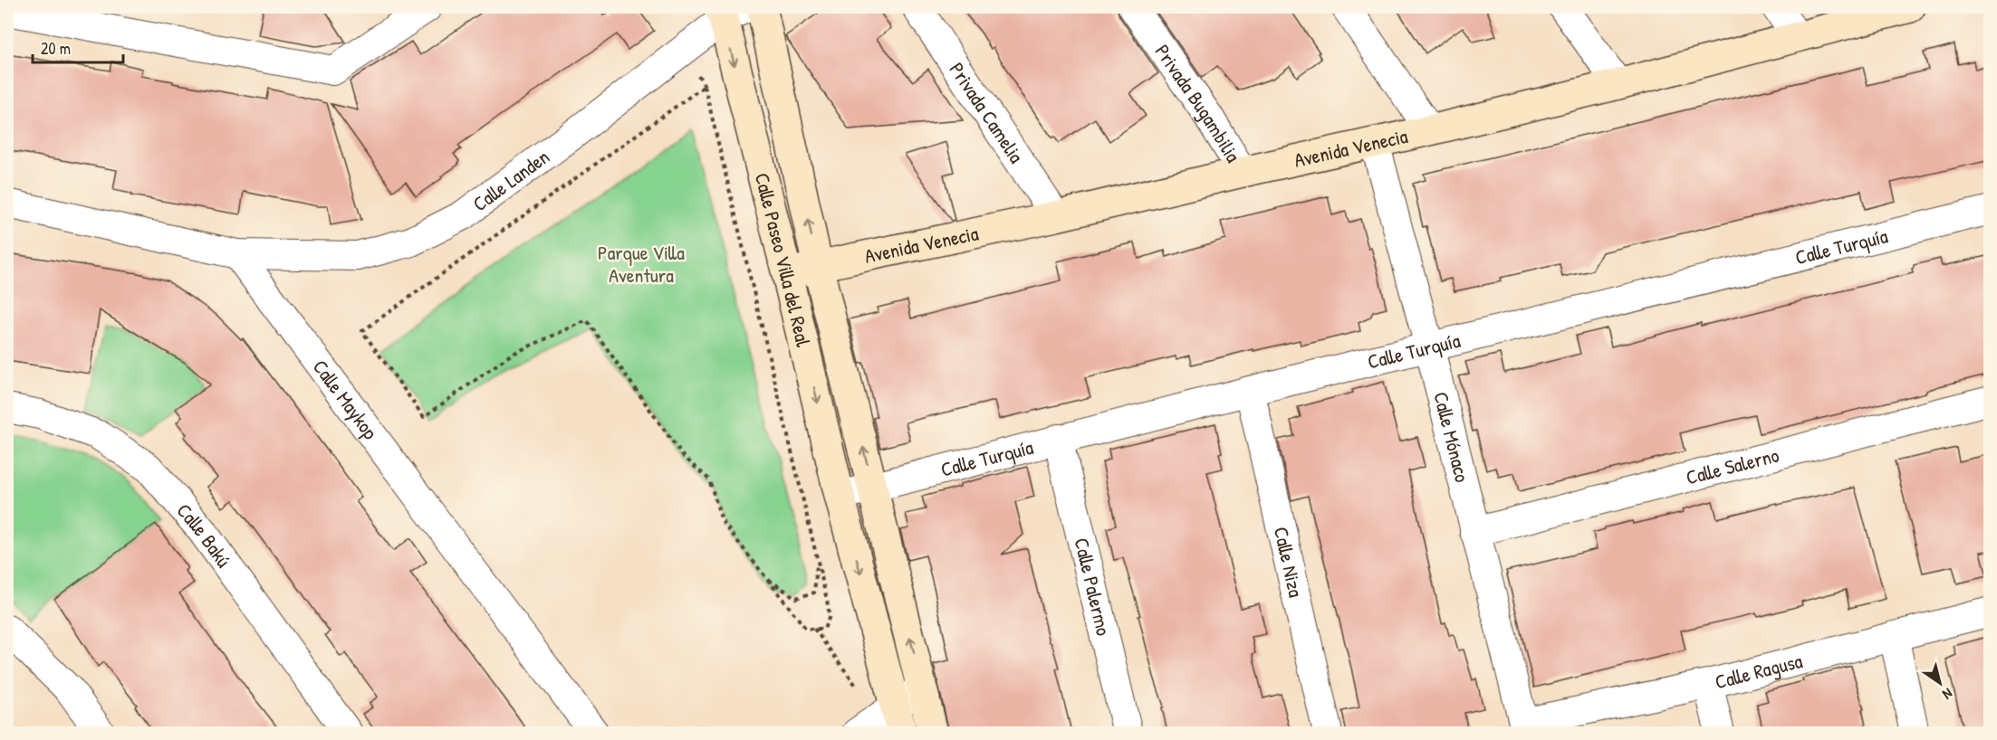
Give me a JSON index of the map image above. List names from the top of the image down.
{
  "streets": {
    "street": [
      "Privada Bugambilia",
      "Privada Camelia",
      "Avenida Venecia",
      "Calle Landen",
      "Calle Turquía",
      "Calle Paseo Villa del Real",
      "Calle Maykop",
      "Calle Mónaco",
      "Calle Salerno",
      "Calle Bakú",
      "Calle Niza",
      "Calle Palermo",
      "Calle Ragusa"
    ]
  },
  "crossings": [
    ["Privada Bugambilia", "Avenida Venecia"],
    ["Privada Camelia", "Avenida Venecia"],
    ["Avenida Venecia", "Calle Paseo Villa del Real"],
    ["Avenida Venecia", "Calle Mónaco"],
    ["Calle Landen", "Calle Paseo Villa del Real"],
    ["Calle Landen", "Calle Maykop"],
    ["Calle Turquía", "Calle Paseo Villa del Real"],
    ["Calle Turquía", "Calle Mónaco"],
    ["Calle Turquía", "Calle Niza"],
    ["Calle Turquía", "Calle Palermo"],
    ["Calle Mónaco", "Calle Salerno"],
    ["Calle Mónaco", "Calle Ragusa"]
  ],
  "parks": ["Parque Villa Aventura"],
  "scale_bar": "20 m",
  "north": "bottom right"
}
